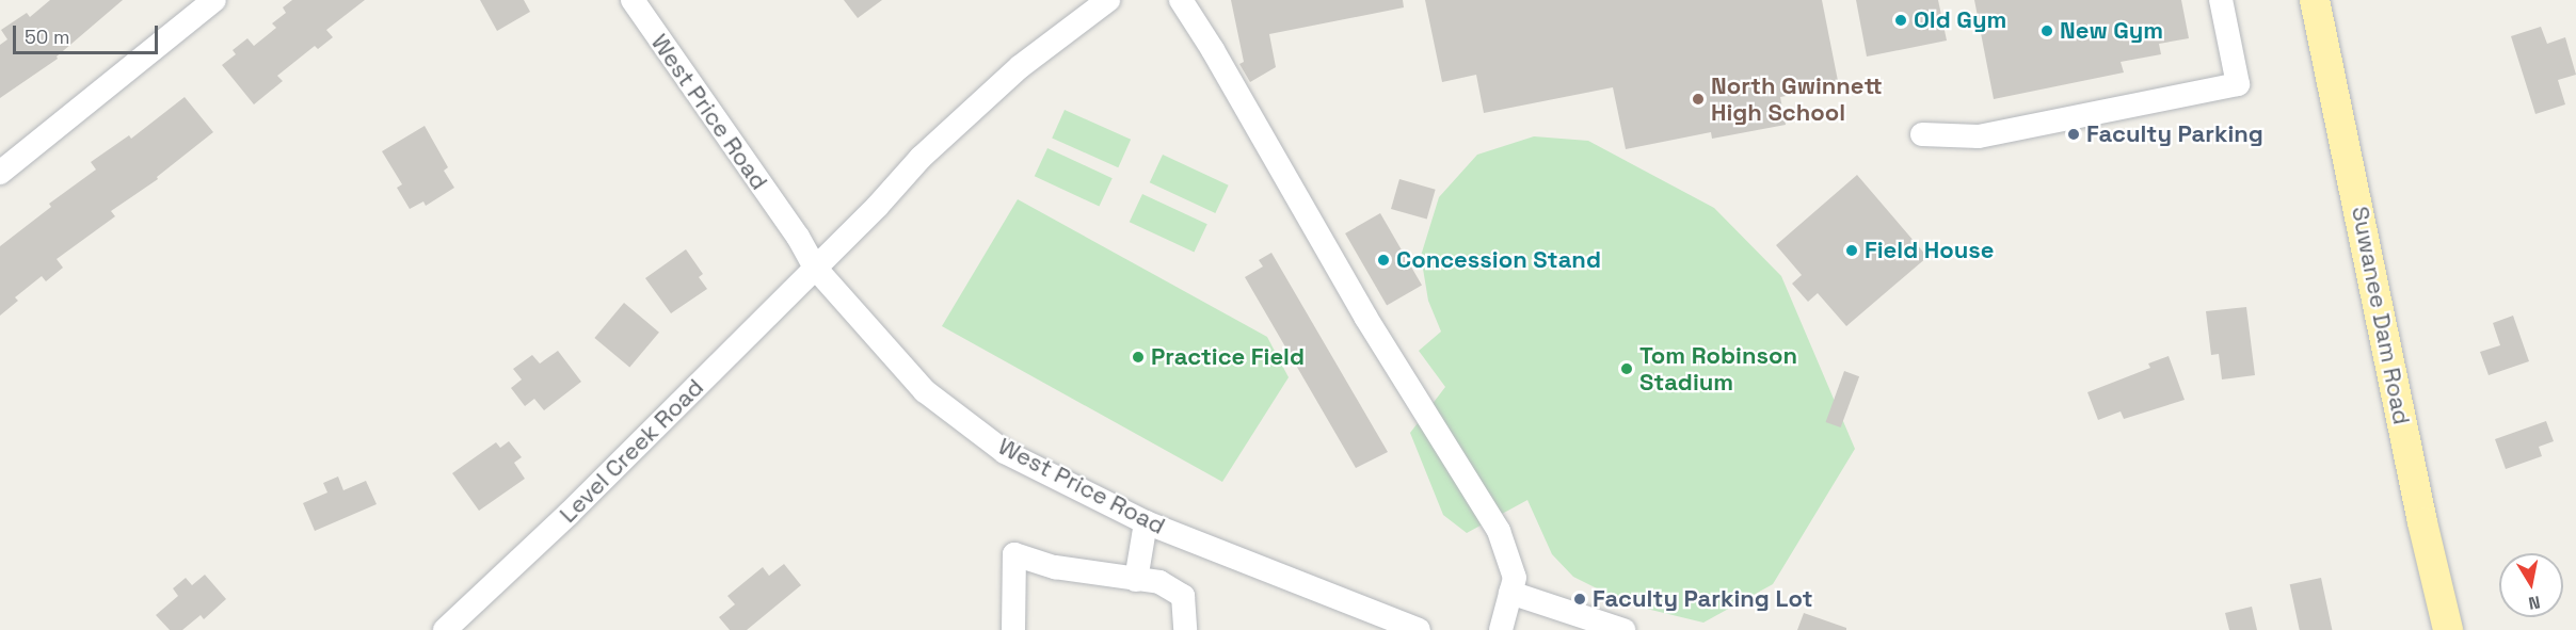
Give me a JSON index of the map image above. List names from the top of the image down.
{
  "streets": {
    "main road": ["Suwanee Dam Road"],
    "street": ["West Price Road", "Level Creek Road"]
  },
  "crossings": [
    ["West Price Road", "Level Creek Road"]
  ],
  "places": [
    "Old Gym",
    "New Gym",
    "North Gwinnett High School",
    "Faculty Parking",
    "Field House",
    "Concession Stand",
    "Practice Field",
    "Tom Robinson Stadium",
    "Faculty Parking Lot"
  ],
  "scale_bar": "50 m",
  "north": "bottom"
}
